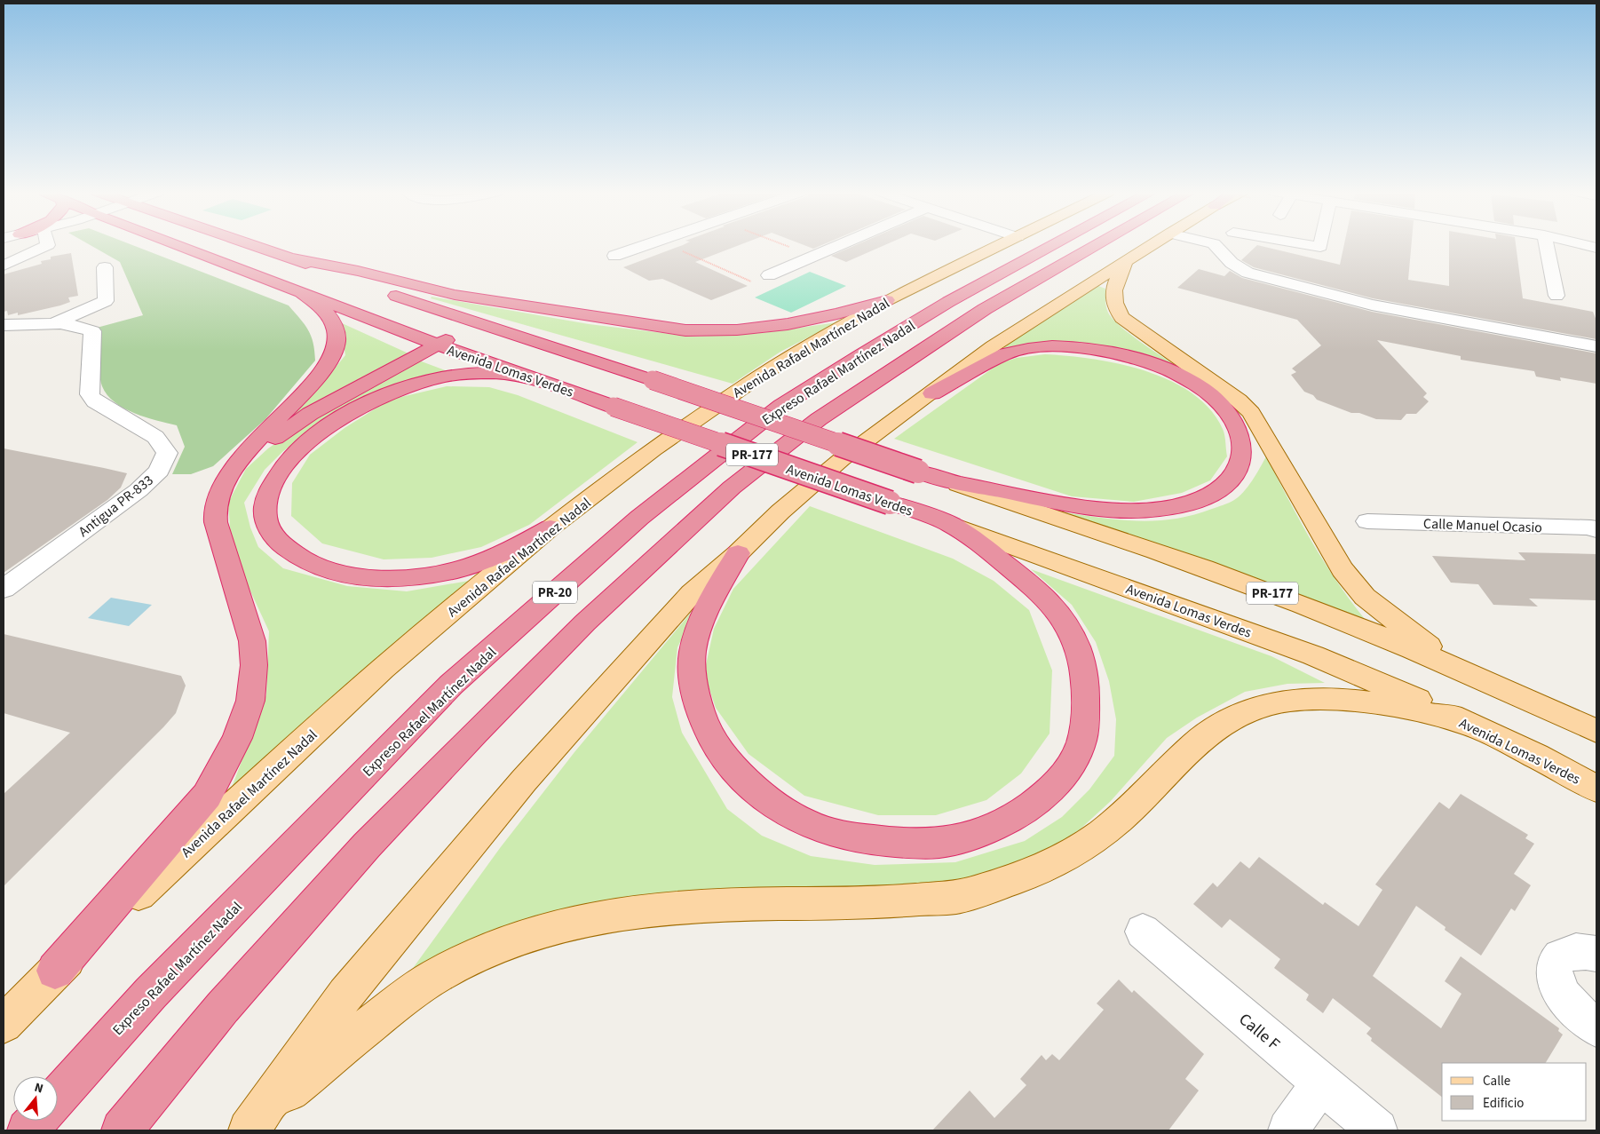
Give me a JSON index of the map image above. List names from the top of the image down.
{
  "streets": {
    "highway": [
      "Avenida Lomas Verdes",
      "Expreso Rafael Martínez Nadal",
      "PR-177",
      "PR-20"
    ],
    "main road": ["Avenida Rafael Martínez Nadal"],
    "street": ["Antigua PR-833", "Calle Manuel Ocasio", "Calle F"]
  },
  "legend": ["Calle", "Edificio"],
  "north": "top"
}
